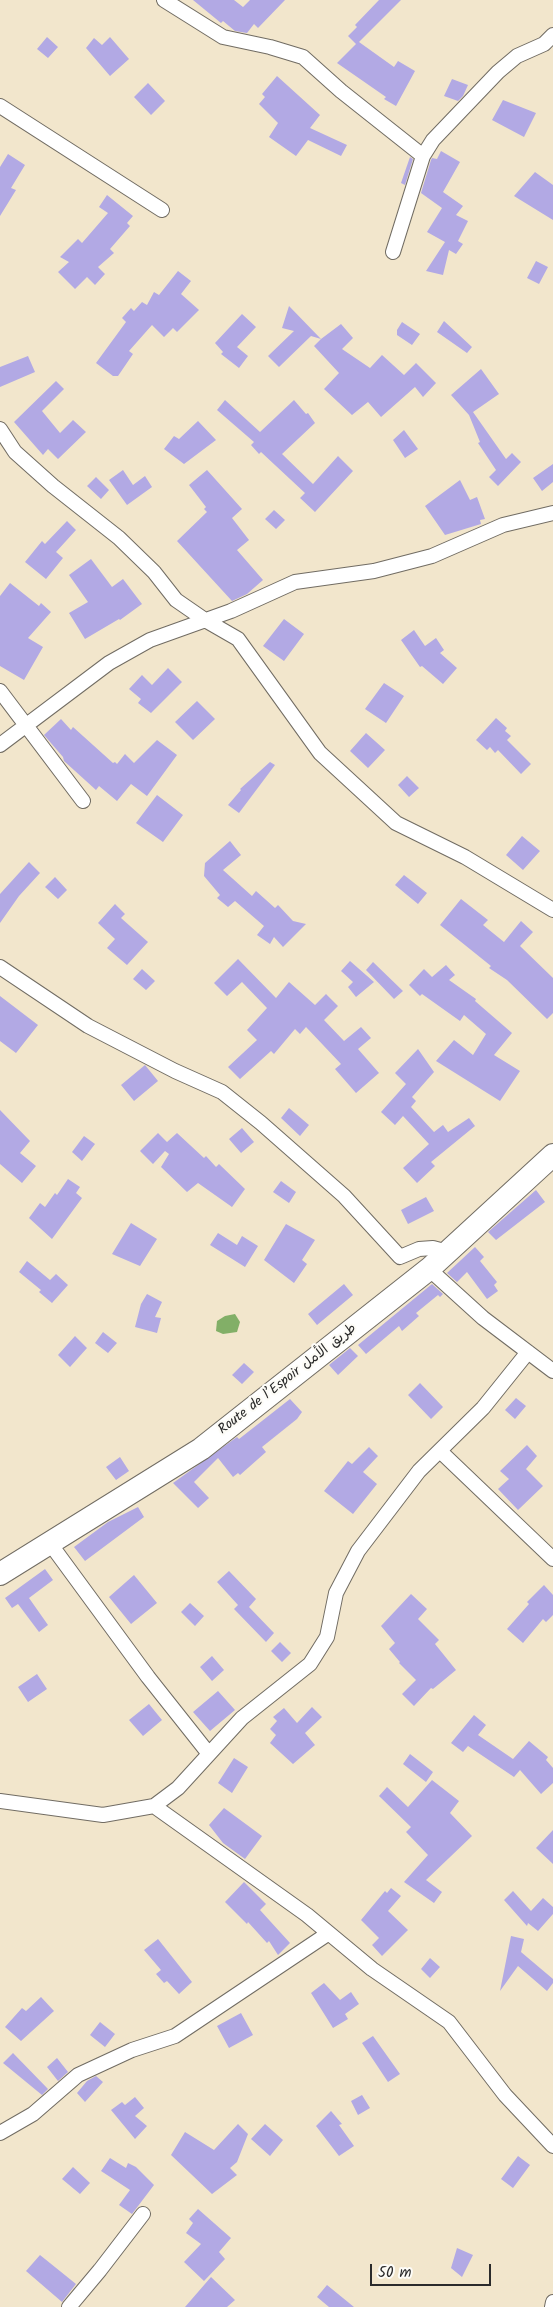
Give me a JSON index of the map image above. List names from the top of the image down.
{
  "streets": {
    "highway": ["Route de l’Espoir طريق الأمل"]
  },
  "scale_bar": "50 m"
}
